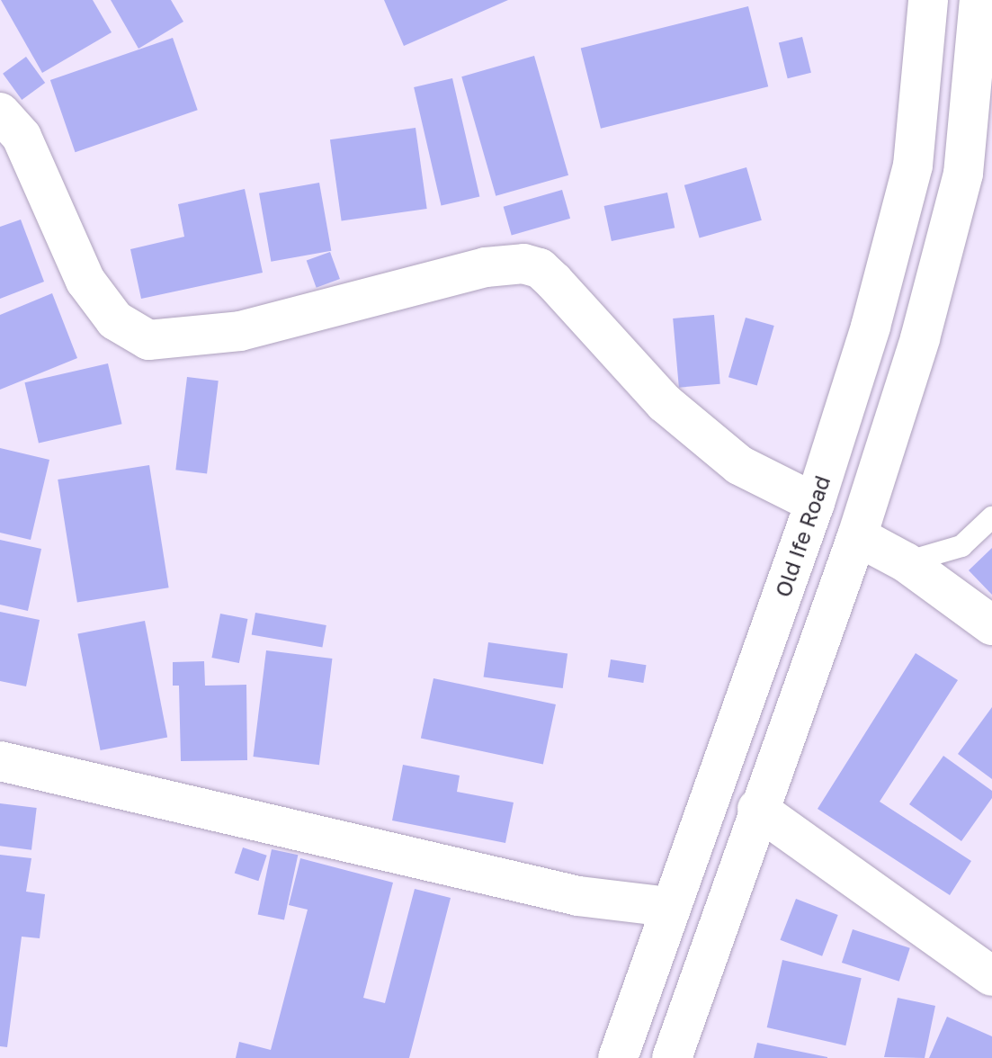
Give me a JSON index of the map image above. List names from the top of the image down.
{
  "streets": {
    "main road": ["Old Ife Road"]
  }
}
